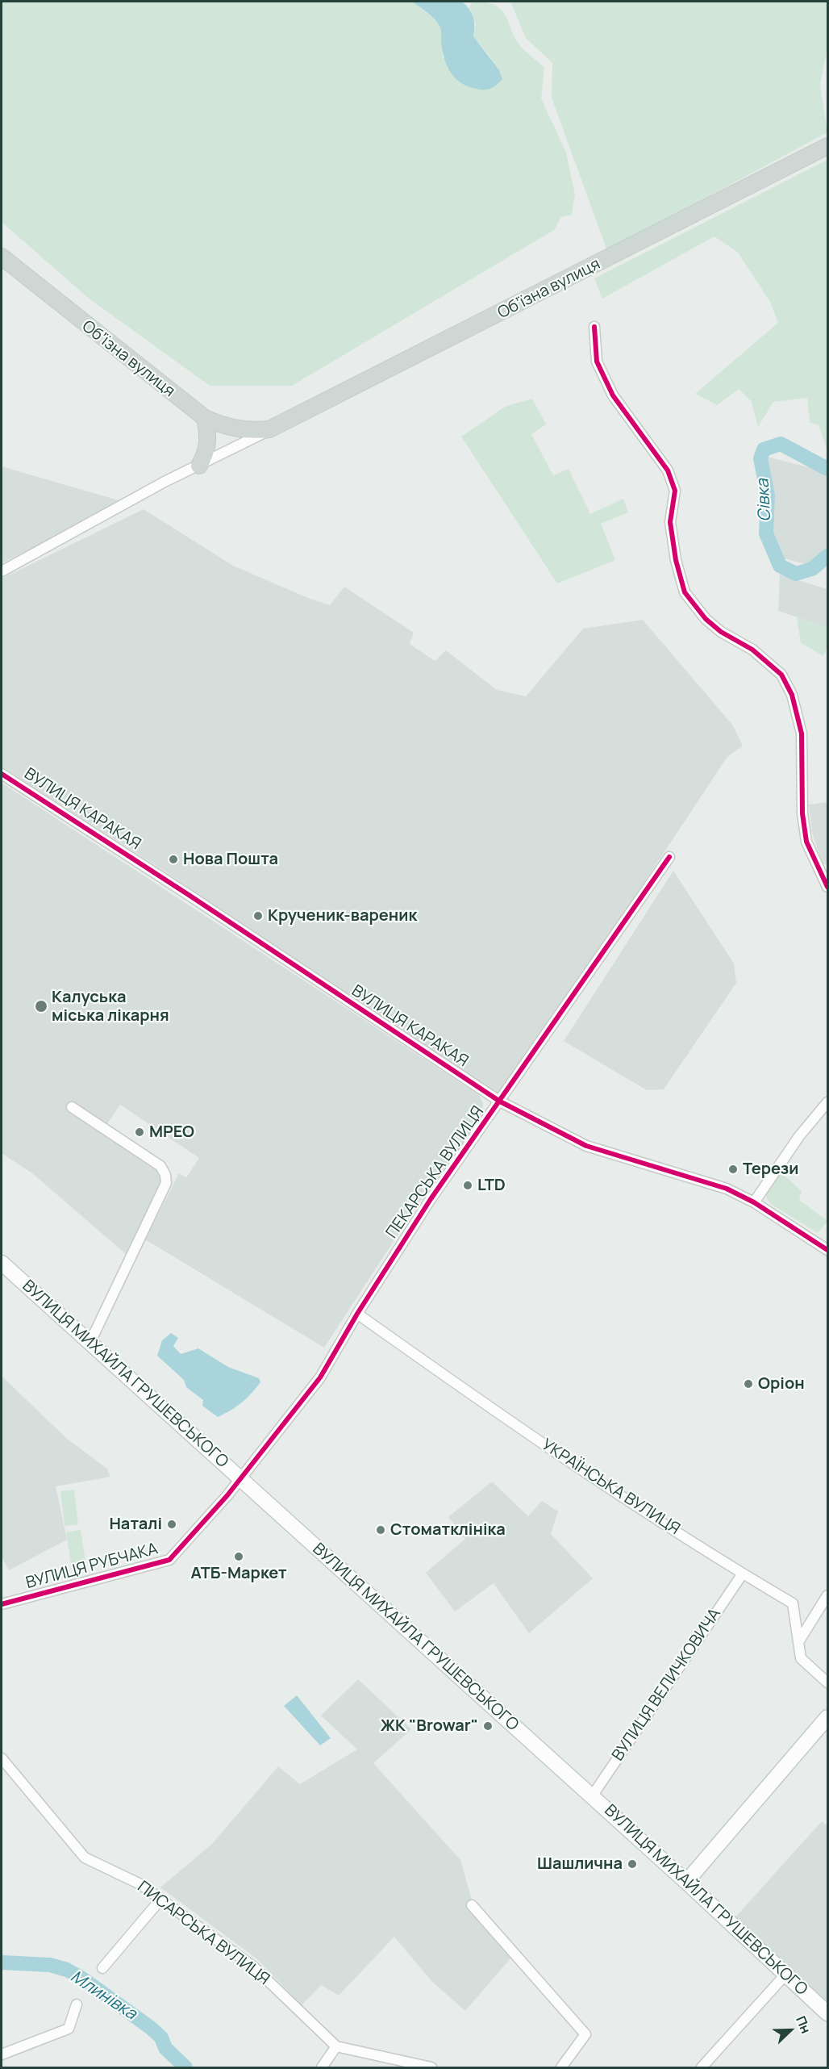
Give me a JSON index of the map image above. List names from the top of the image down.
{
  "streets": {
    "main road": ["Обʼїзна вулиця", "ВУЛИЦЯ МИХАЙЛА ГРУШЕВСЬКОГО"],
    "street": [
      "ВУЛИЦЯ КАРАКАЯ",
      "ПЕКАРСЬКА ВУЛИЦЯ",
      "УКРАЇНСЬКА ВУЛИЦЯ",
      "ВУЛИЦЯ РУБЧАКА",
      "ВУЛИЦЯ ВЕЛИЧКОВИЧА",
      "ПИСАРСЬКА ВУЛИЦЯ"
    ]
  },
  "crossings": [
    ["ВУЛИЦЯ КАРАКАЯ", "ПЕКАРСЬКА ВУЛИЦЯ"],
    ["ПЕКАРСЬКА ВУЛИЦЯ", "ВУЛИЦЯ МИХАЙЛА ГРУШЕВСЬКОГО"],
    ["ПЕКАРСЬКА ВУЛИЦЯ", "УКРАЇНСЬКА ВУЛИЦЯ"],
    ["ПЕКАРСЬКА ВУЛИЦЯ", "ВУЛИЦЯ РУБЧАКА"],
    ["ВУЛИЦЯ МИХАЙЛА ГРУШЕВСЬКОГО", "ВУЛИЦЯ РУБЧАКА"],
    ["ВУЛИЦЯ МИХАЙЛА ГРУШЕВСЬКОГО", "ВУЛИЦЯ ВЕЛИЧКОВИЧА"],
    ["УКРАЇНСЬКА ВУЛИЦЯ", "ВУЛИЦЯ ВЕЛИЧКОВИЧА"]
  ],
  "water": ["Сівка", "Млинівка"],
  "places": [
    "Нова Пошта",
    "Крученик-вареник",
    "Калуська міська лікарня",
    "МРЕО",
    "Терези",
    "LTD",
    "Оріон",
    "Наталі",
    "Стоматклініка",
    "АТБ-Маркет",
    "ЖК \"Browar\"",
    "Шашлична"
  ],
  "north": "top right"
}
